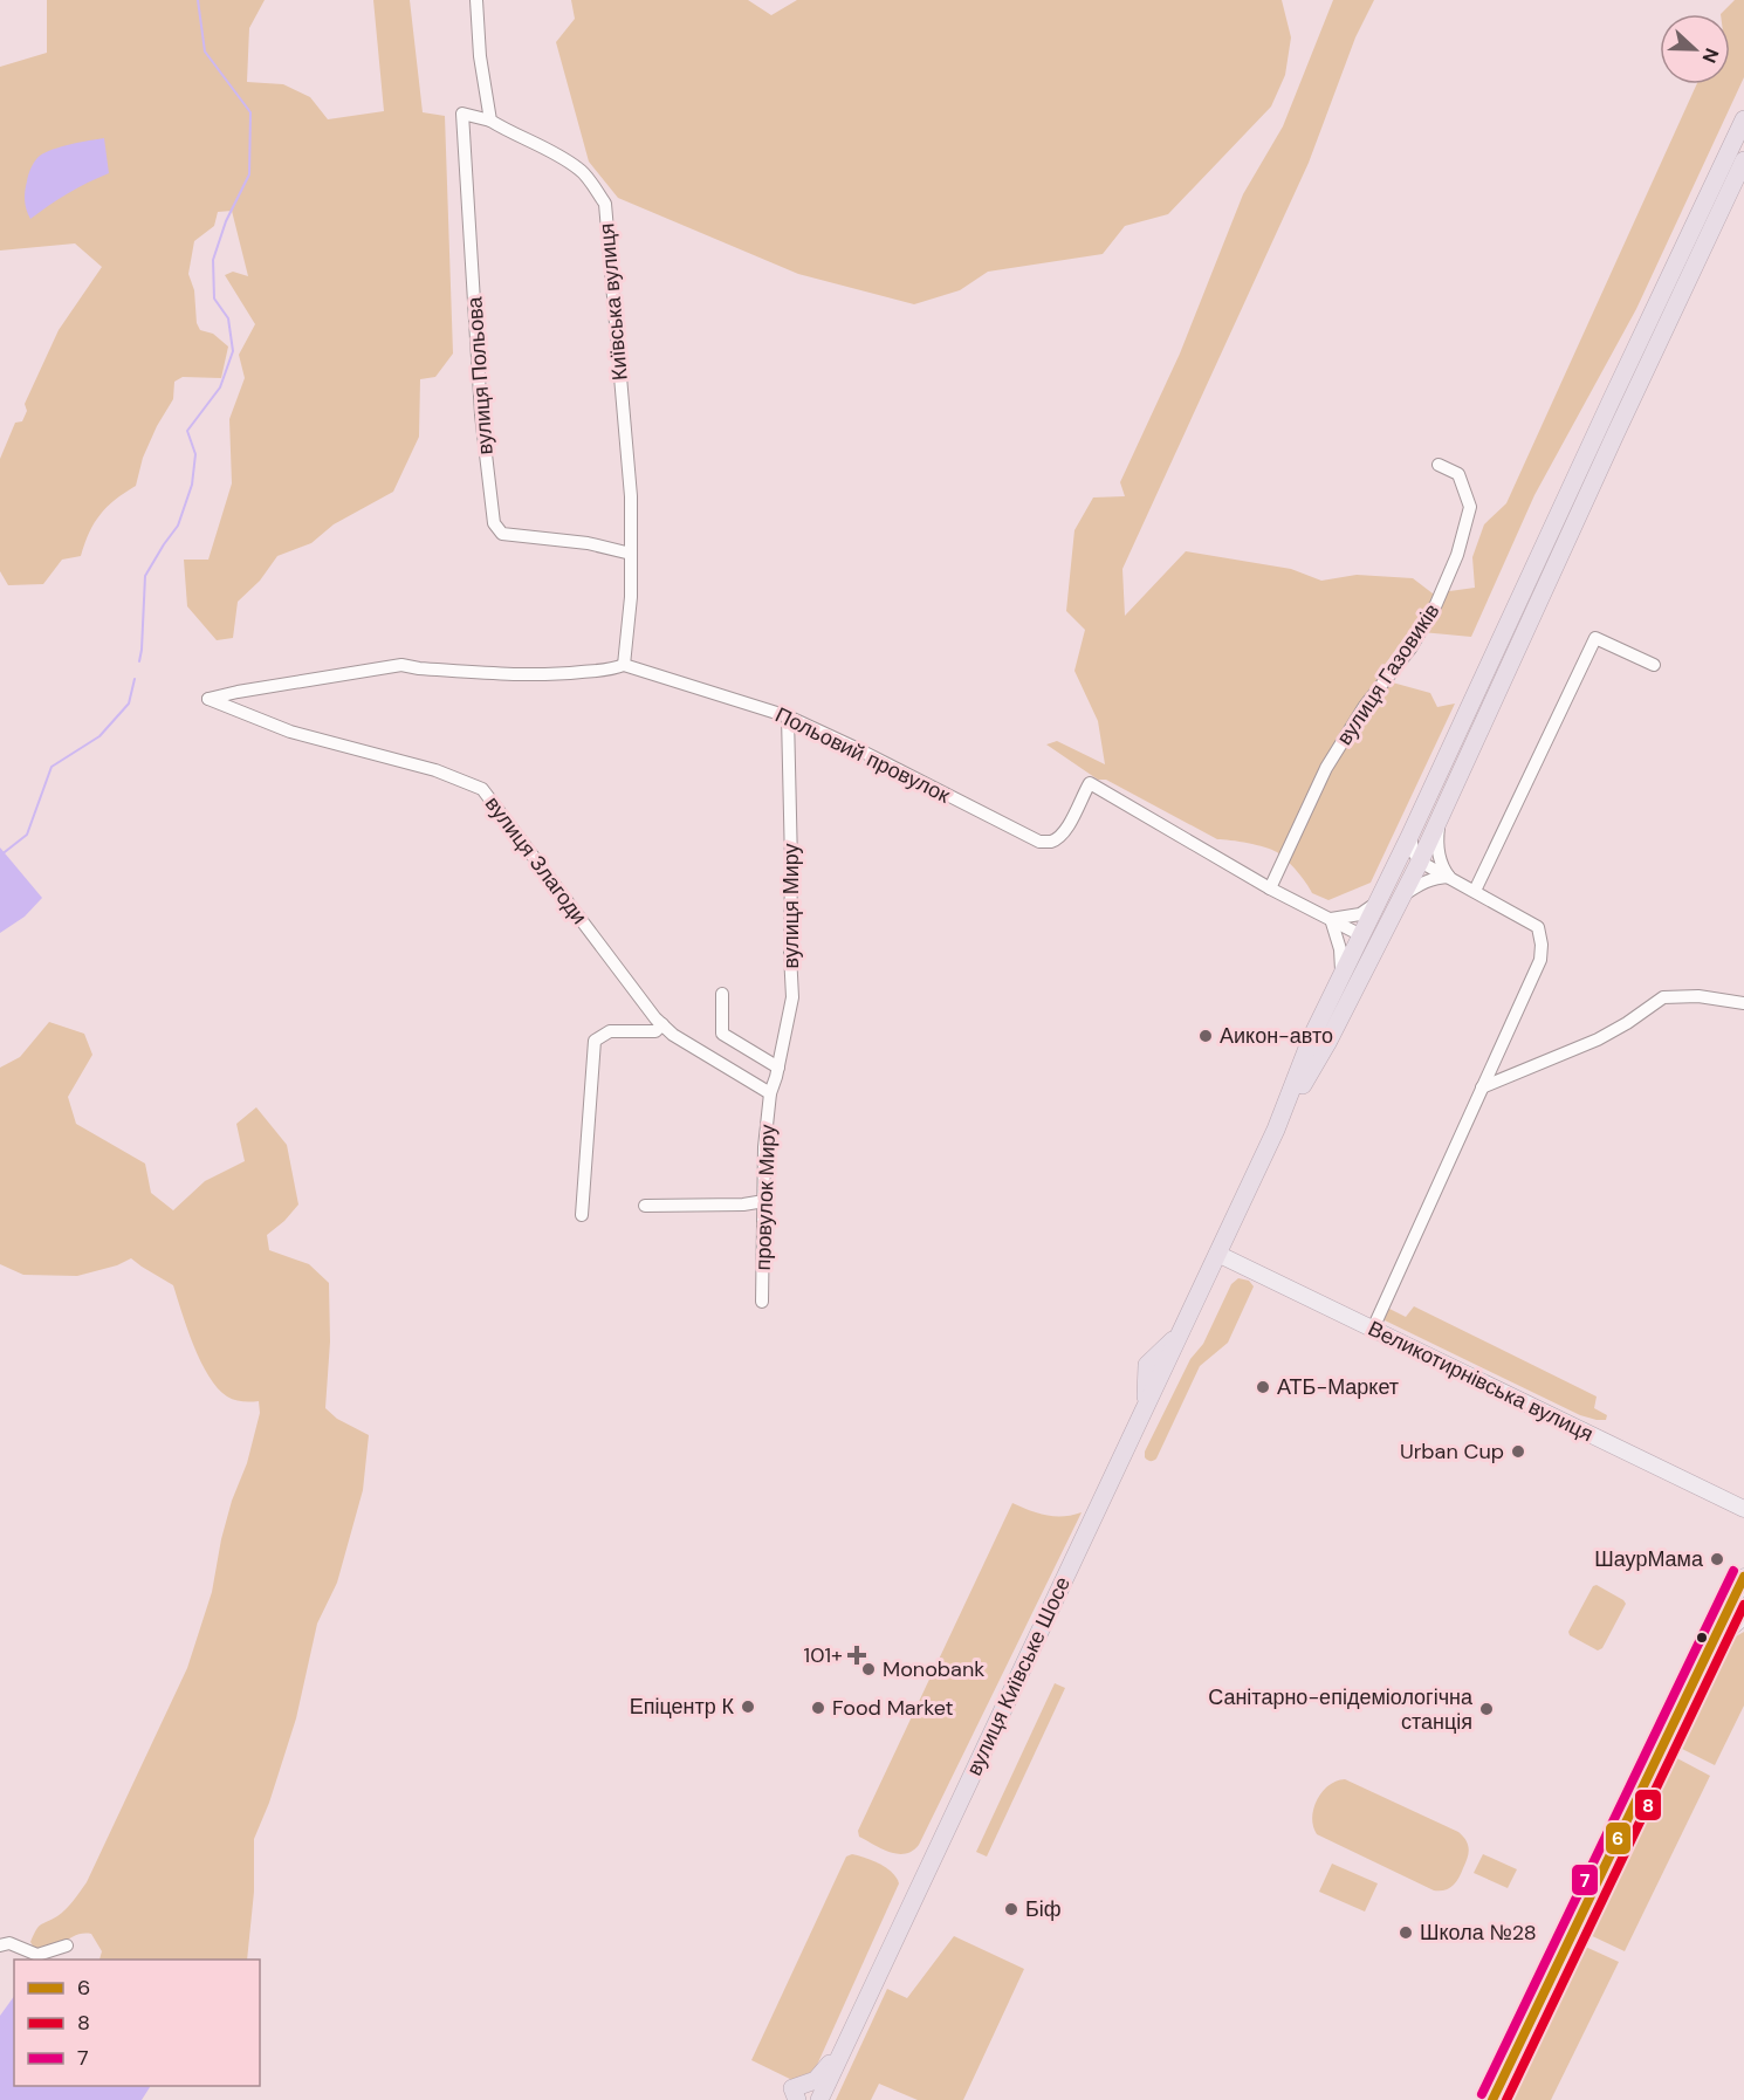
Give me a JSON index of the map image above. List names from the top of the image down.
{
  "streets": {
    "highway": ["вулиця Київське Шосе"],
    "main road": ["Великотирнівська вулиця"],
    "street": [
      "Київська вулиця",
      "вулиця Польова",
      "вулиця Газовиків",
      "Польовий провулок",
      "вулиця Злагоди",
      "вулиця Миру",
      "провулок Миру"
    ]
  },
  "crossings": [
    ["Київська вулиця", "вулиця Польова"],
    ["Київська вулиця", "Польовий провулок"],
    ["вулиця Газовиків", "Польовий провулок"],
    ["Польовий провулок", "вулиця Злагоди"],
    ["Польовий провулок", "вулиця Миру"],
    ["вулиця Злагоди", "вулиця Миру"],
    ["вулиця Злагоди", "провулок Миру"],
    ["вулиця Миру", "провулок Миру"],
    ["Великотирнівська вулиця", "вулиця Київське Шосе"]
  ],
  "places": {
    "other": [
      "Аикон-авто",
      "АТБ-Маркет",
      "Urban Cup",
      "ШаурМама",
      "Monobank",
      "Епіцентр К",
      "Food Market",
      "Санітарно-епідеміологічна станція",
      "Біф",
      "Школа №28"
    ],
    "health": ["101+"]
  },
  "lines": ["transit line 7", "transit line 6", "transit line 8"],
  "legend": ["6", "8", "7"],
  "north": "right"
}
